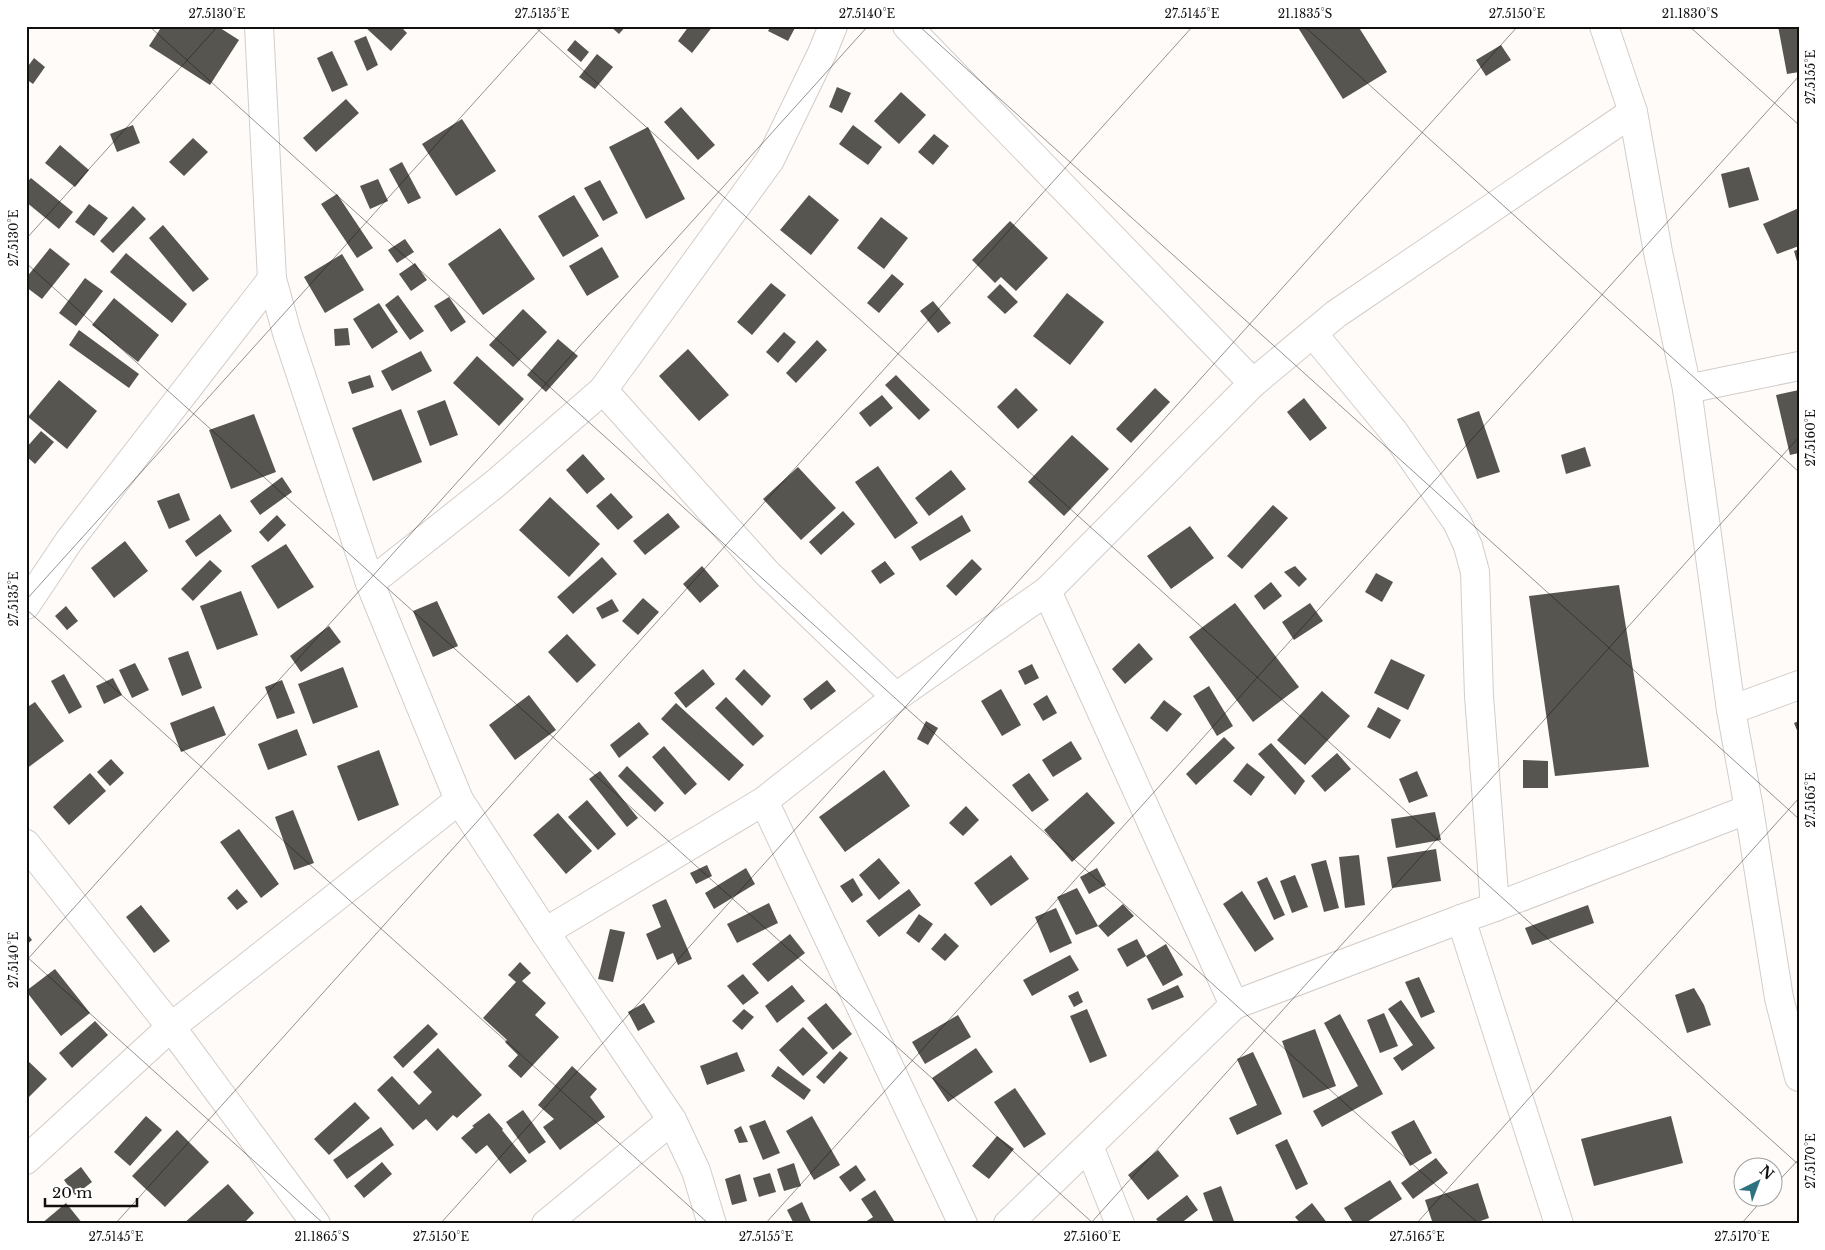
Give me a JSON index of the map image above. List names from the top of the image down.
{
  "scale_bar": "20 m",
  "north": "top right",
  "coordinates": [
    "27.5130°E",
    "27.5135°E",
    "27.5140°E",
    "27.5145°E",
    "21.1835°S",
    "27.5150°E",
    "21.1830°S",
    "27.5155°E",
    "27.5160°E",
    "27.5165°E",
    "27.5170°E",
    "21.1865°S"
  ]
}
